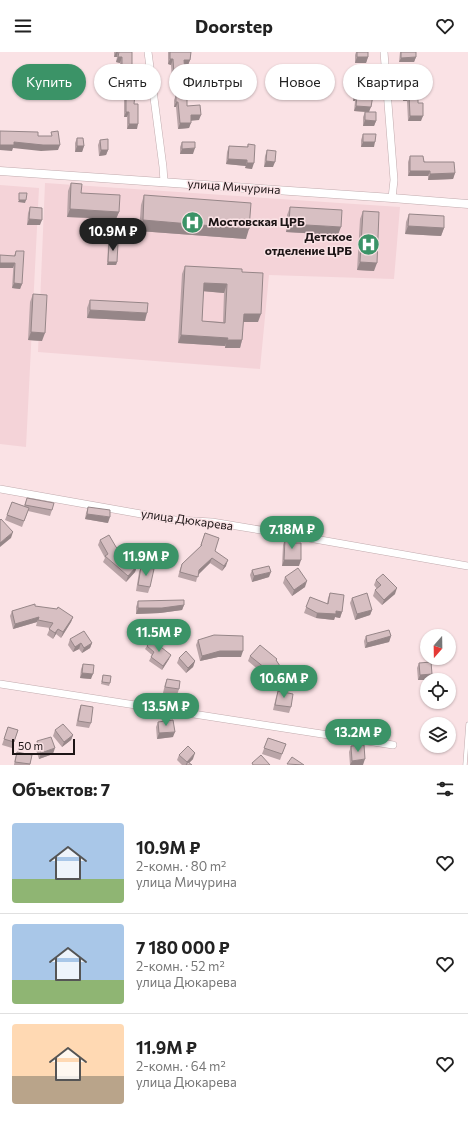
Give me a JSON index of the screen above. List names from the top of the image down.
{
  "streets": {
    "street": ["улица Мичурина", "улица Дюкарева"]
  },
  "places": {
    "hospital": ["Мостовская ЦРБ", "Детское отделение ЦРБ"]
  },
  "scale_bar": "50 m",
  "north": "bottom",
  "page": {
    "header": "Doorstep",
    "chip": [
      "Купить",
      "Снять",
      "Фильтры",
      "Новое",
      "Квартира"
    ],
    "price": [
      "10.9M ₽",
      "7.18M ₽",
      "11.9M ₽",
      "11.5M ₽",
      "10.6M ₽",
      "13.5M ₽",
      "13.2M ₽"
    ],
    "scale": "50 m",
    "heading": "Объектов: 7",
    "list": [
      {
        "name": "10.9M ₽",
        "note": "2-комн. · 80 m² · улица Мичурина"
      },
      {
        "name": "7 180 000 ₽",
        "note": "2-комн. · 52 m² · улица Дюкарева"
      },
      {
        "name": "11.9M ₽",
        "note": "2-комн. · 64 m² · улица Дюкарева"
      }
    ]
  }
}
